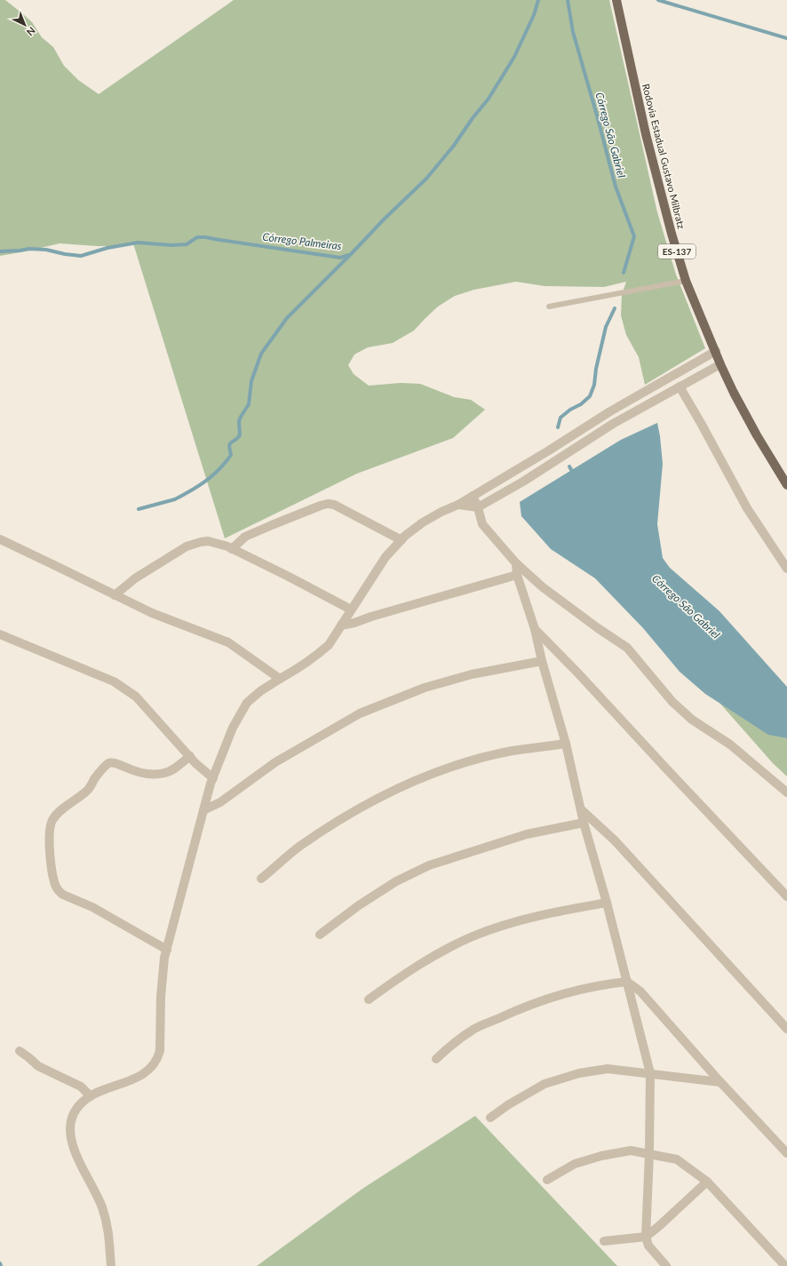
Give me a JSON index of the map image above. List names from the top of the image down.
{
  "streets": {
    "main road": ["Rodovia Estadual Gustavo Milbratz", "ES-137"]
  },
  "water": ["Córrego São Gabriel", "Córrego Palmeiras"],
  "north": "bottom right"
}
